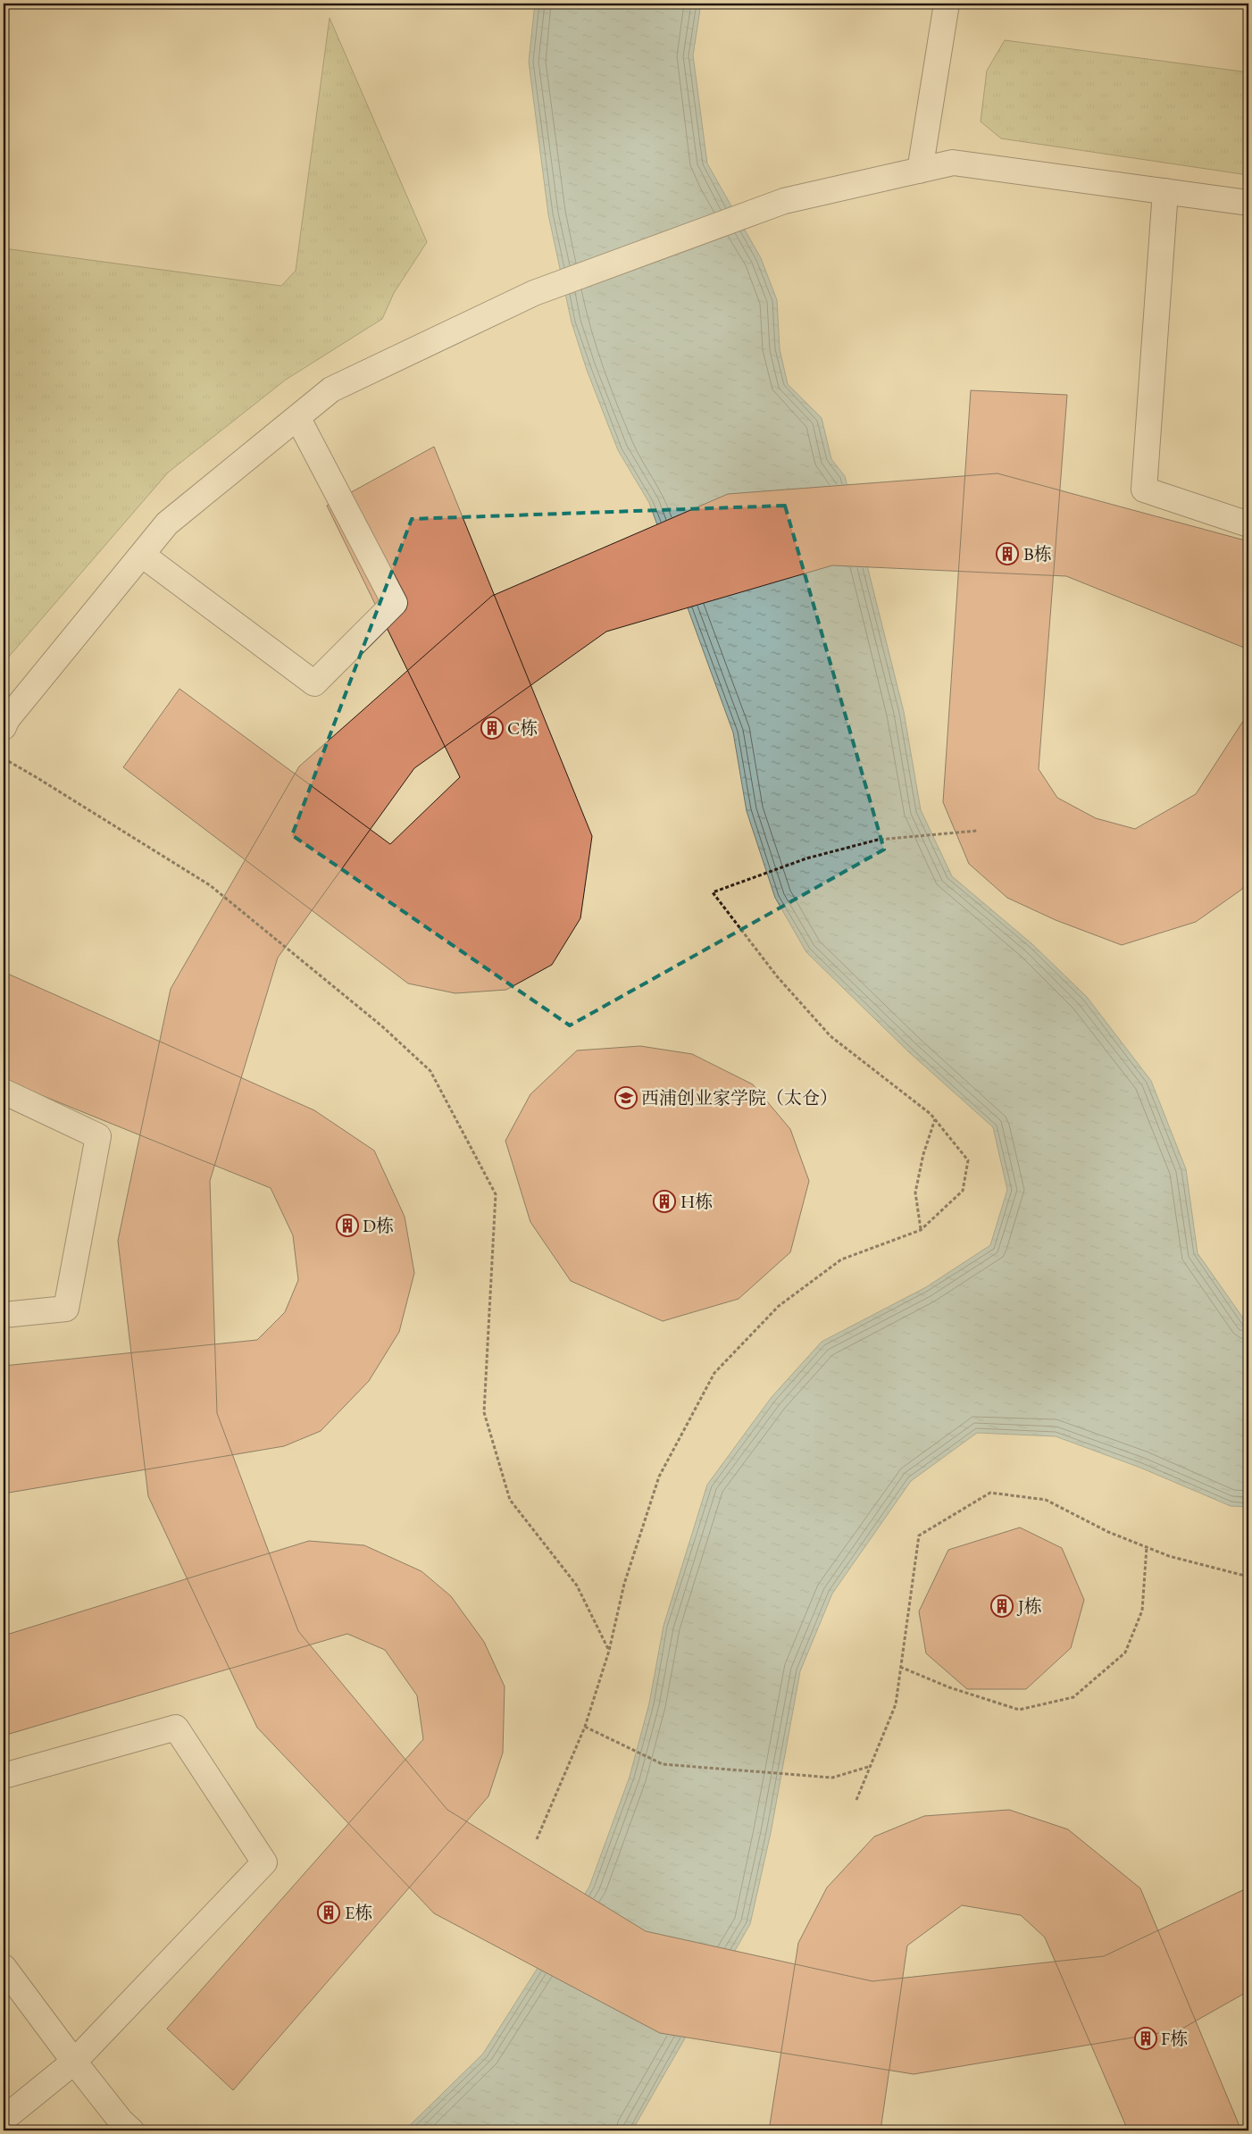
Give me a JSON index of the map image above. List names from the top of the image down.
{
  "places": {
    "building": [
      "B栋",
      "C栋",
      "H栋",
      "D栋",
      "J栋",
      "E栋",
      "F栋"
    ],
    "school or university": ["西浦创业家学院（太仓）"]
  }
}
